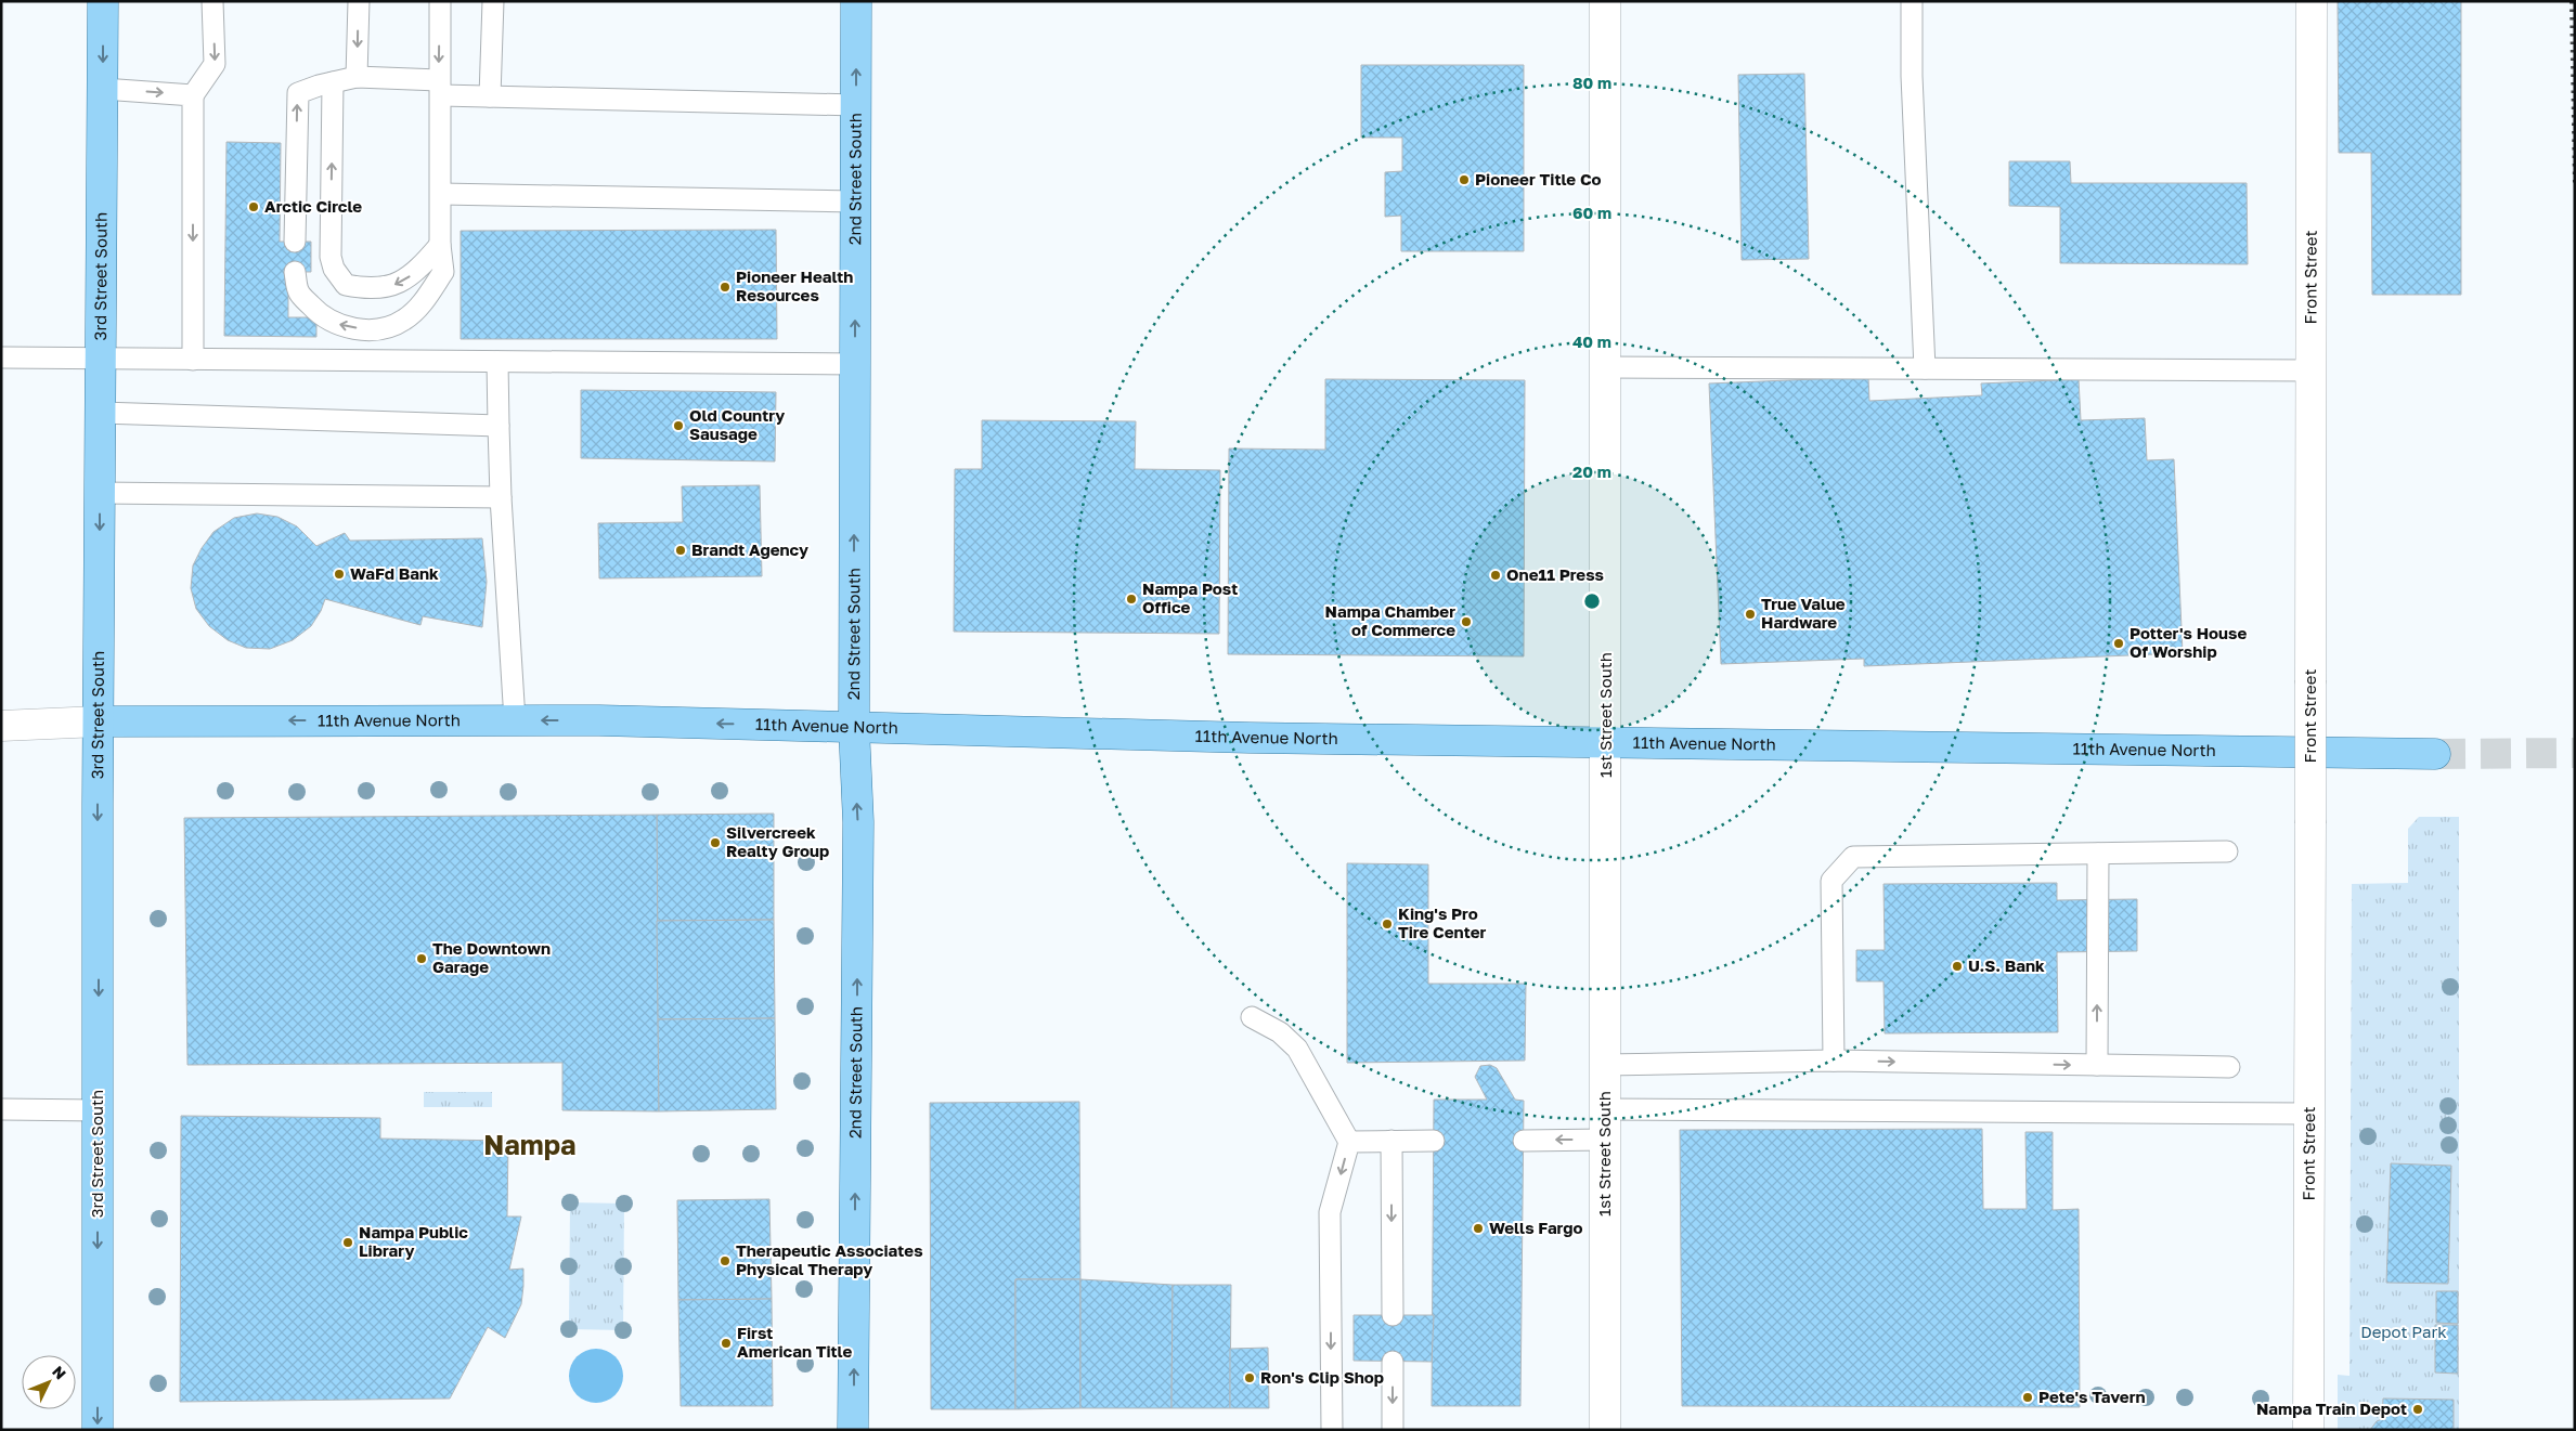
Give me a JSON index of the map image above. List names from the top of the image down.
{
  "streets": {
    "main road": ["2nd Street South", "3rd Street South", "11th Avenue North"],
    "street": ["Front Street", "1st Street South"]
  },
  "crossings": [
    ["2nd Street South", "11th Avenue North"],
    ["3rd Street South", "11th Avenue North"],
    ["1st Street South", "11th Avenue North"]
  ],
  "one_way": ["2nd Street South", "3rd Street South"],
  "districts": ["Nampa"],
  "parks": ["Depot Park"],
  "places": [
    "Pioneer Title Co",
    "Arctic Circle",
    "Pioneer Health Resources",
    "Old Country Sausage",
    "Brandt Agency",
    "WaFd Bank",
    "One11 Press",
    "Nampa Post Office",
    "True Value Hardware",
    "Nampa Chamber of Commerce",
    "Potter's House Of Worship",
    "Silvercreek Realty Group",
    "King's Pro Tire Center",
    "The Downtown Garage",
    "U.S. Bank",
    "Wells Fargo",
    "Nampa Public Library",
    "Therapeutic Associates Physical Therapy",
    "First American Title",
    "Ron's Clip Shop",
    "Pete's Tavern",
    "Nampa Train Depot"
  ],
  "north": "top right",
  "rings": [
    "80 m",
    "60 m",
    "40 m",
    "20 m"
  ]
}
